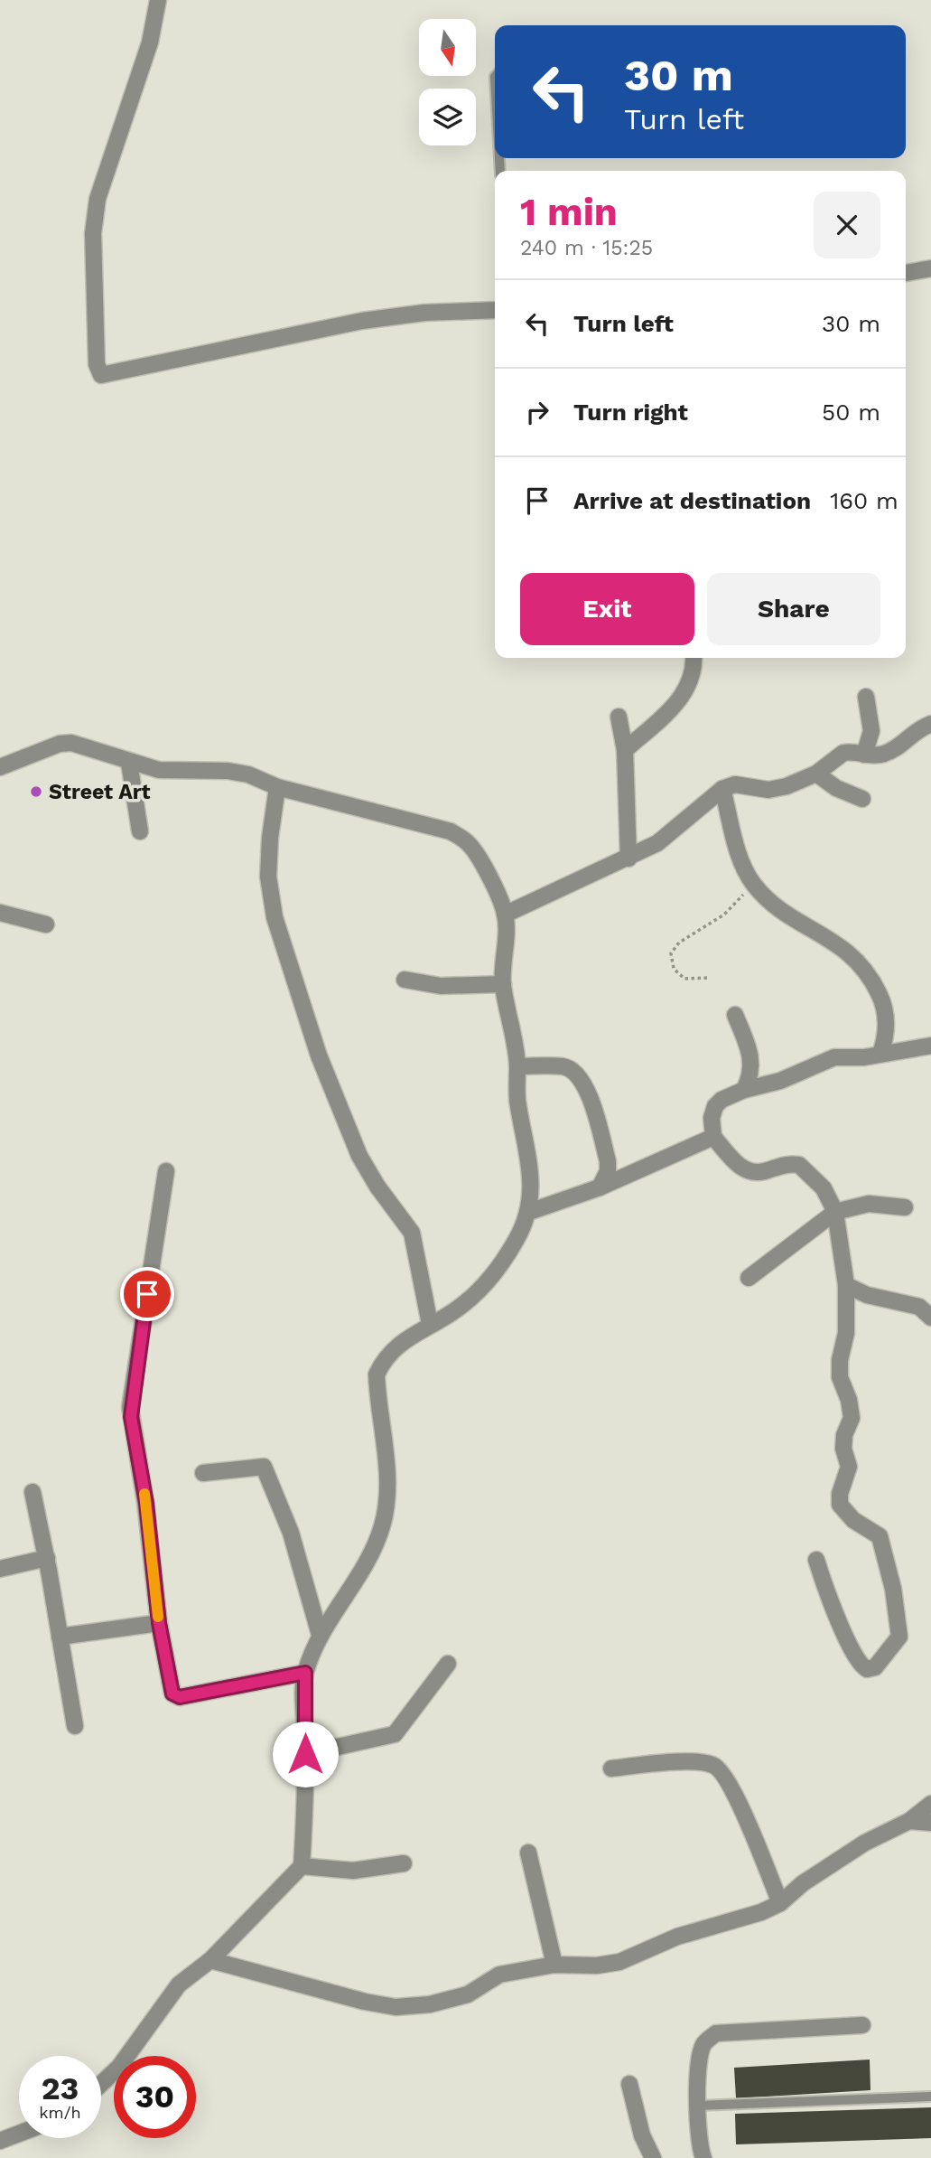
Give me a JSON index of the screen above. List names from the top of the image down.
{
  "places": ["Street Art"],
  "north": "bottom",
  "page": {
    "turn": ["30 m", "Turn left"],
    "heading": ["1 min", "240 m · 15:25"],
    "list": [
      {
        "name": "Turn left",
        "value": "30 m"
      },
      {
        "name": "Turn right",
        "value": "50 m"
      },
      {
        "name": "Arrive at destination",
        "value": "160 m"
      }
    ],
    "buttons": ["Exit", "Share"],
    "speed": "23 km/h",
    "limit": "30"
  }
}
